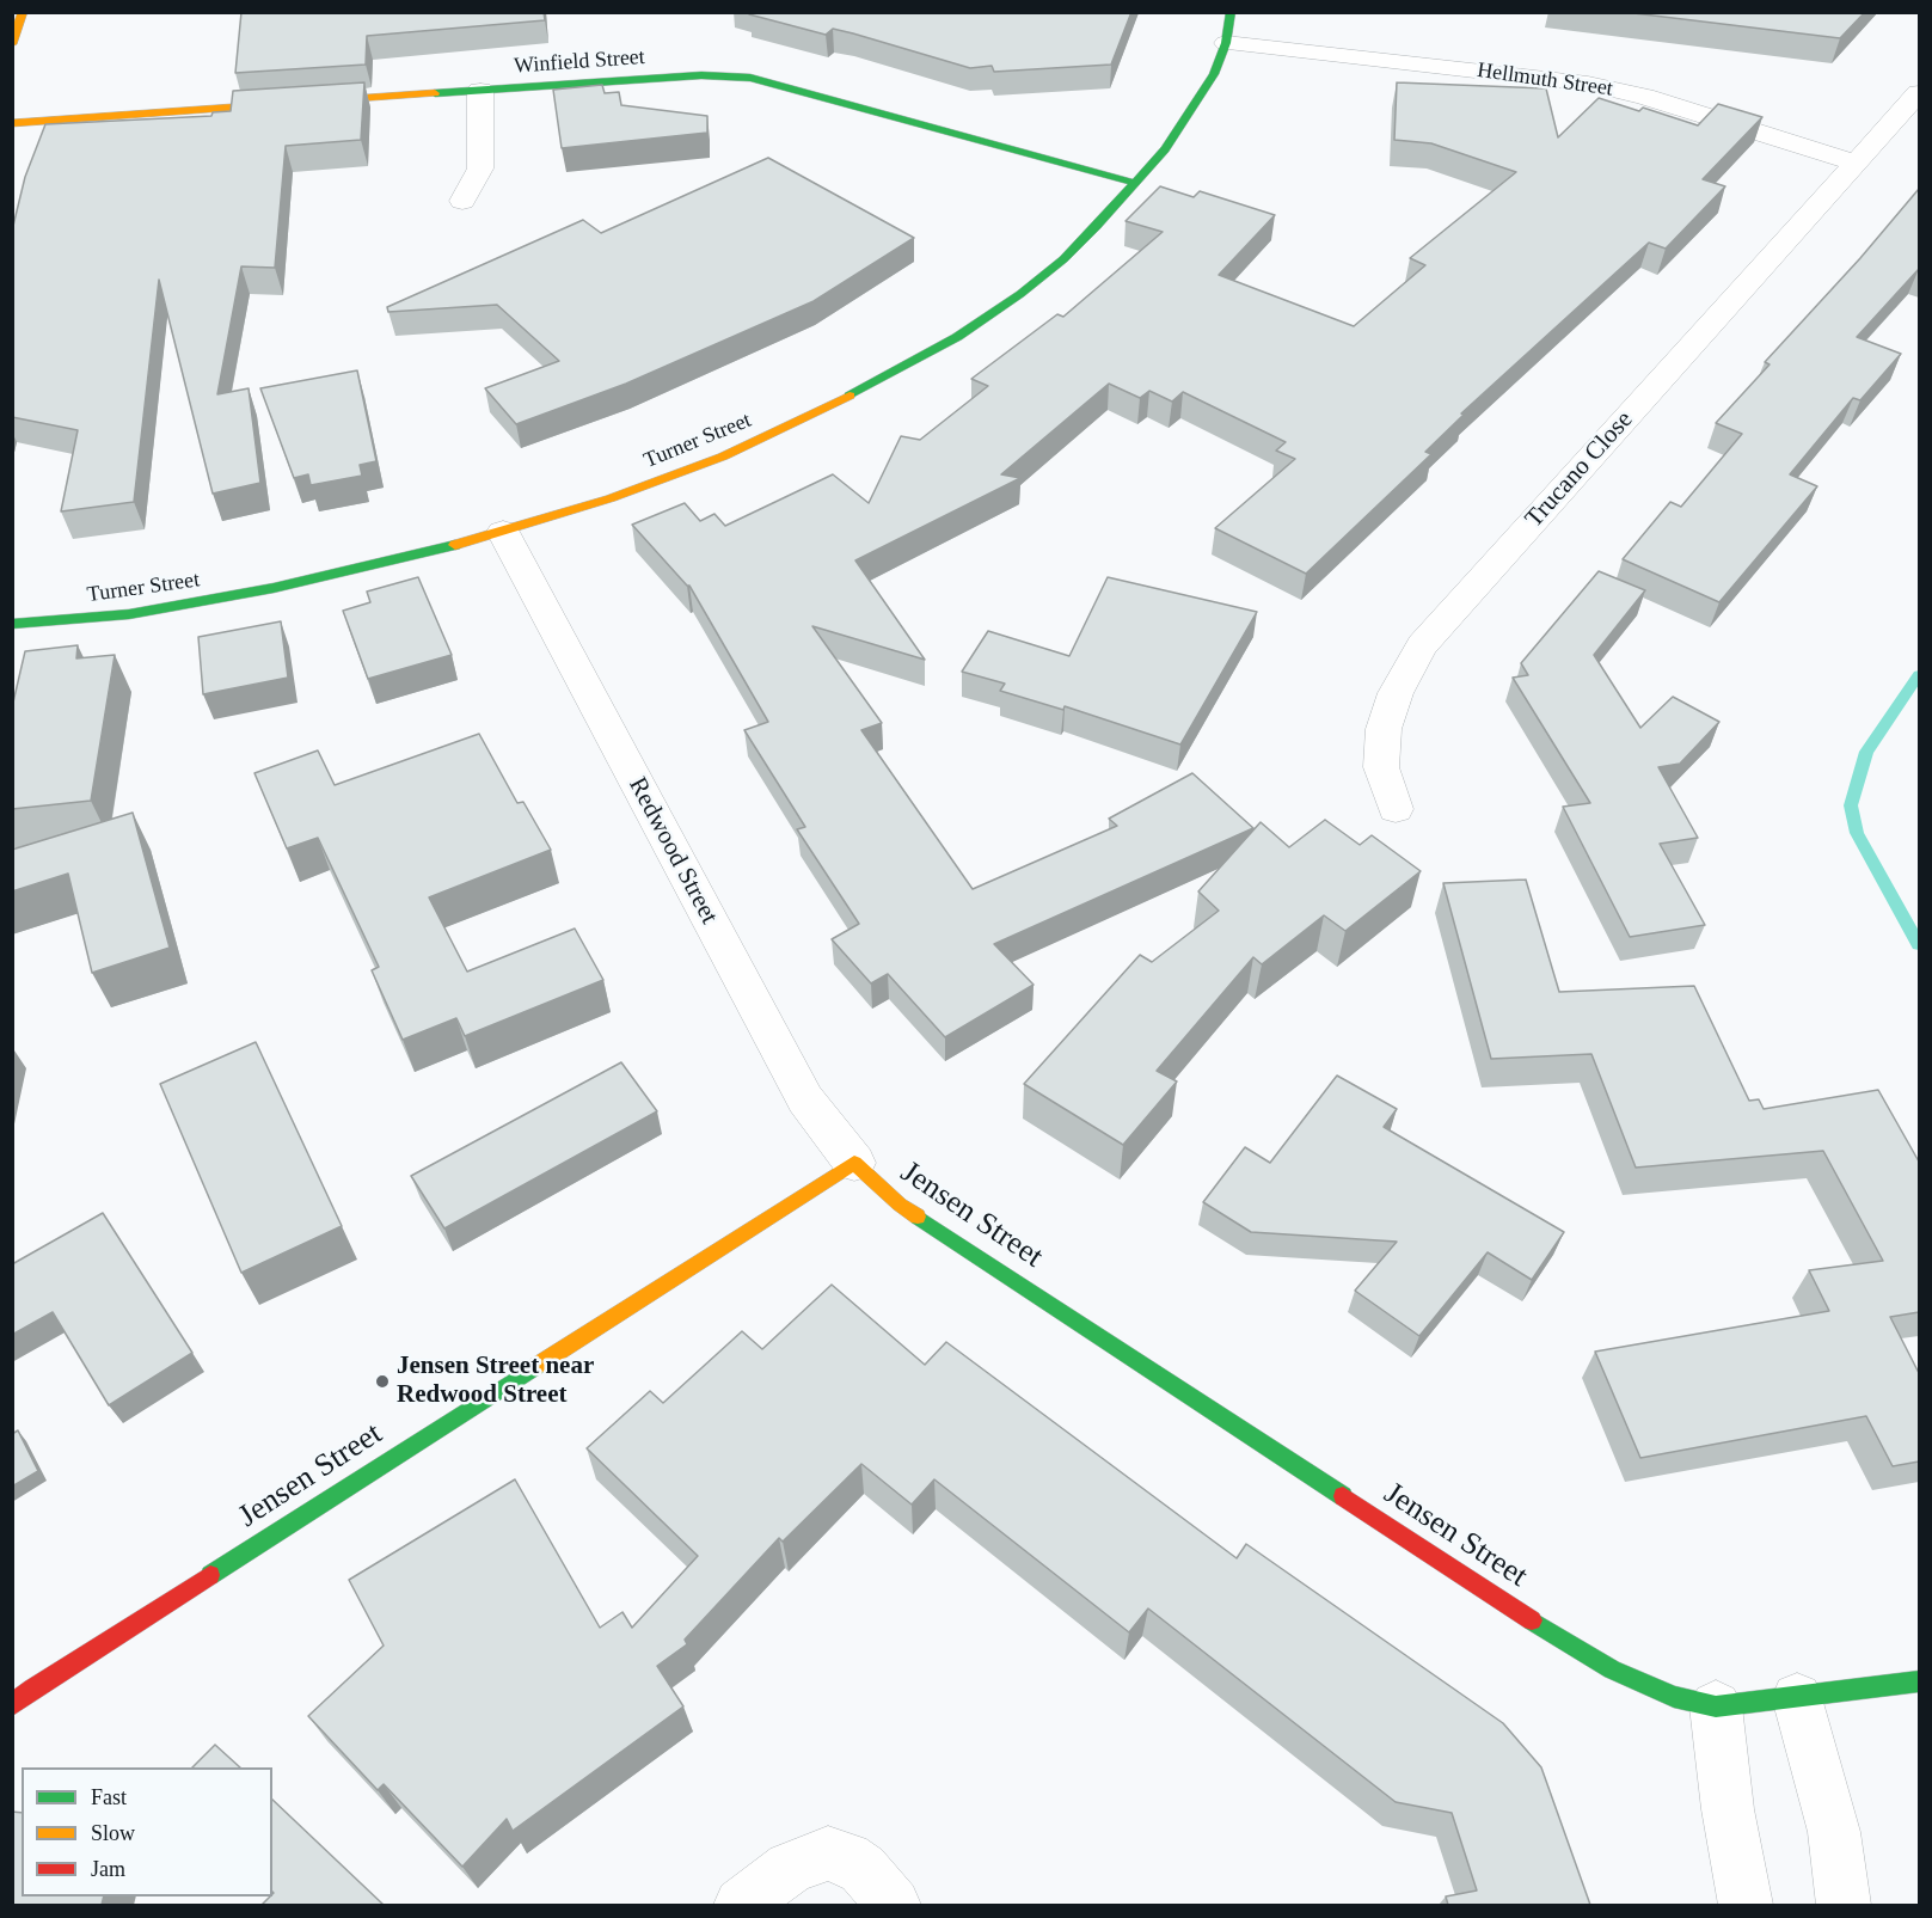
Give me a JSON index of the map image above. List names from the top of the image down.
{
  "streets": {
    "street": [
      "Winfield Street",
      "Hellmuth Street",
      "Turner Street",
      "Trucano Close",
      "Redwood Street",
      "Jensen Street"
    ]
  },
  "crossings": [
    ["Winfield Street", "Turner Street"],
    ["Hellmuth Street", "Turner Street"],
    ["Hellmuth Street", "Trucano Close"],
    ["Turner Street", "Redwood Street"],
    ["Redwood Street", "Jensen Street"]
  ],
  "places": ["Jensen Street near Redwood Street"],
  "legend": ["Fast", "Slow", "Jam"]
}
